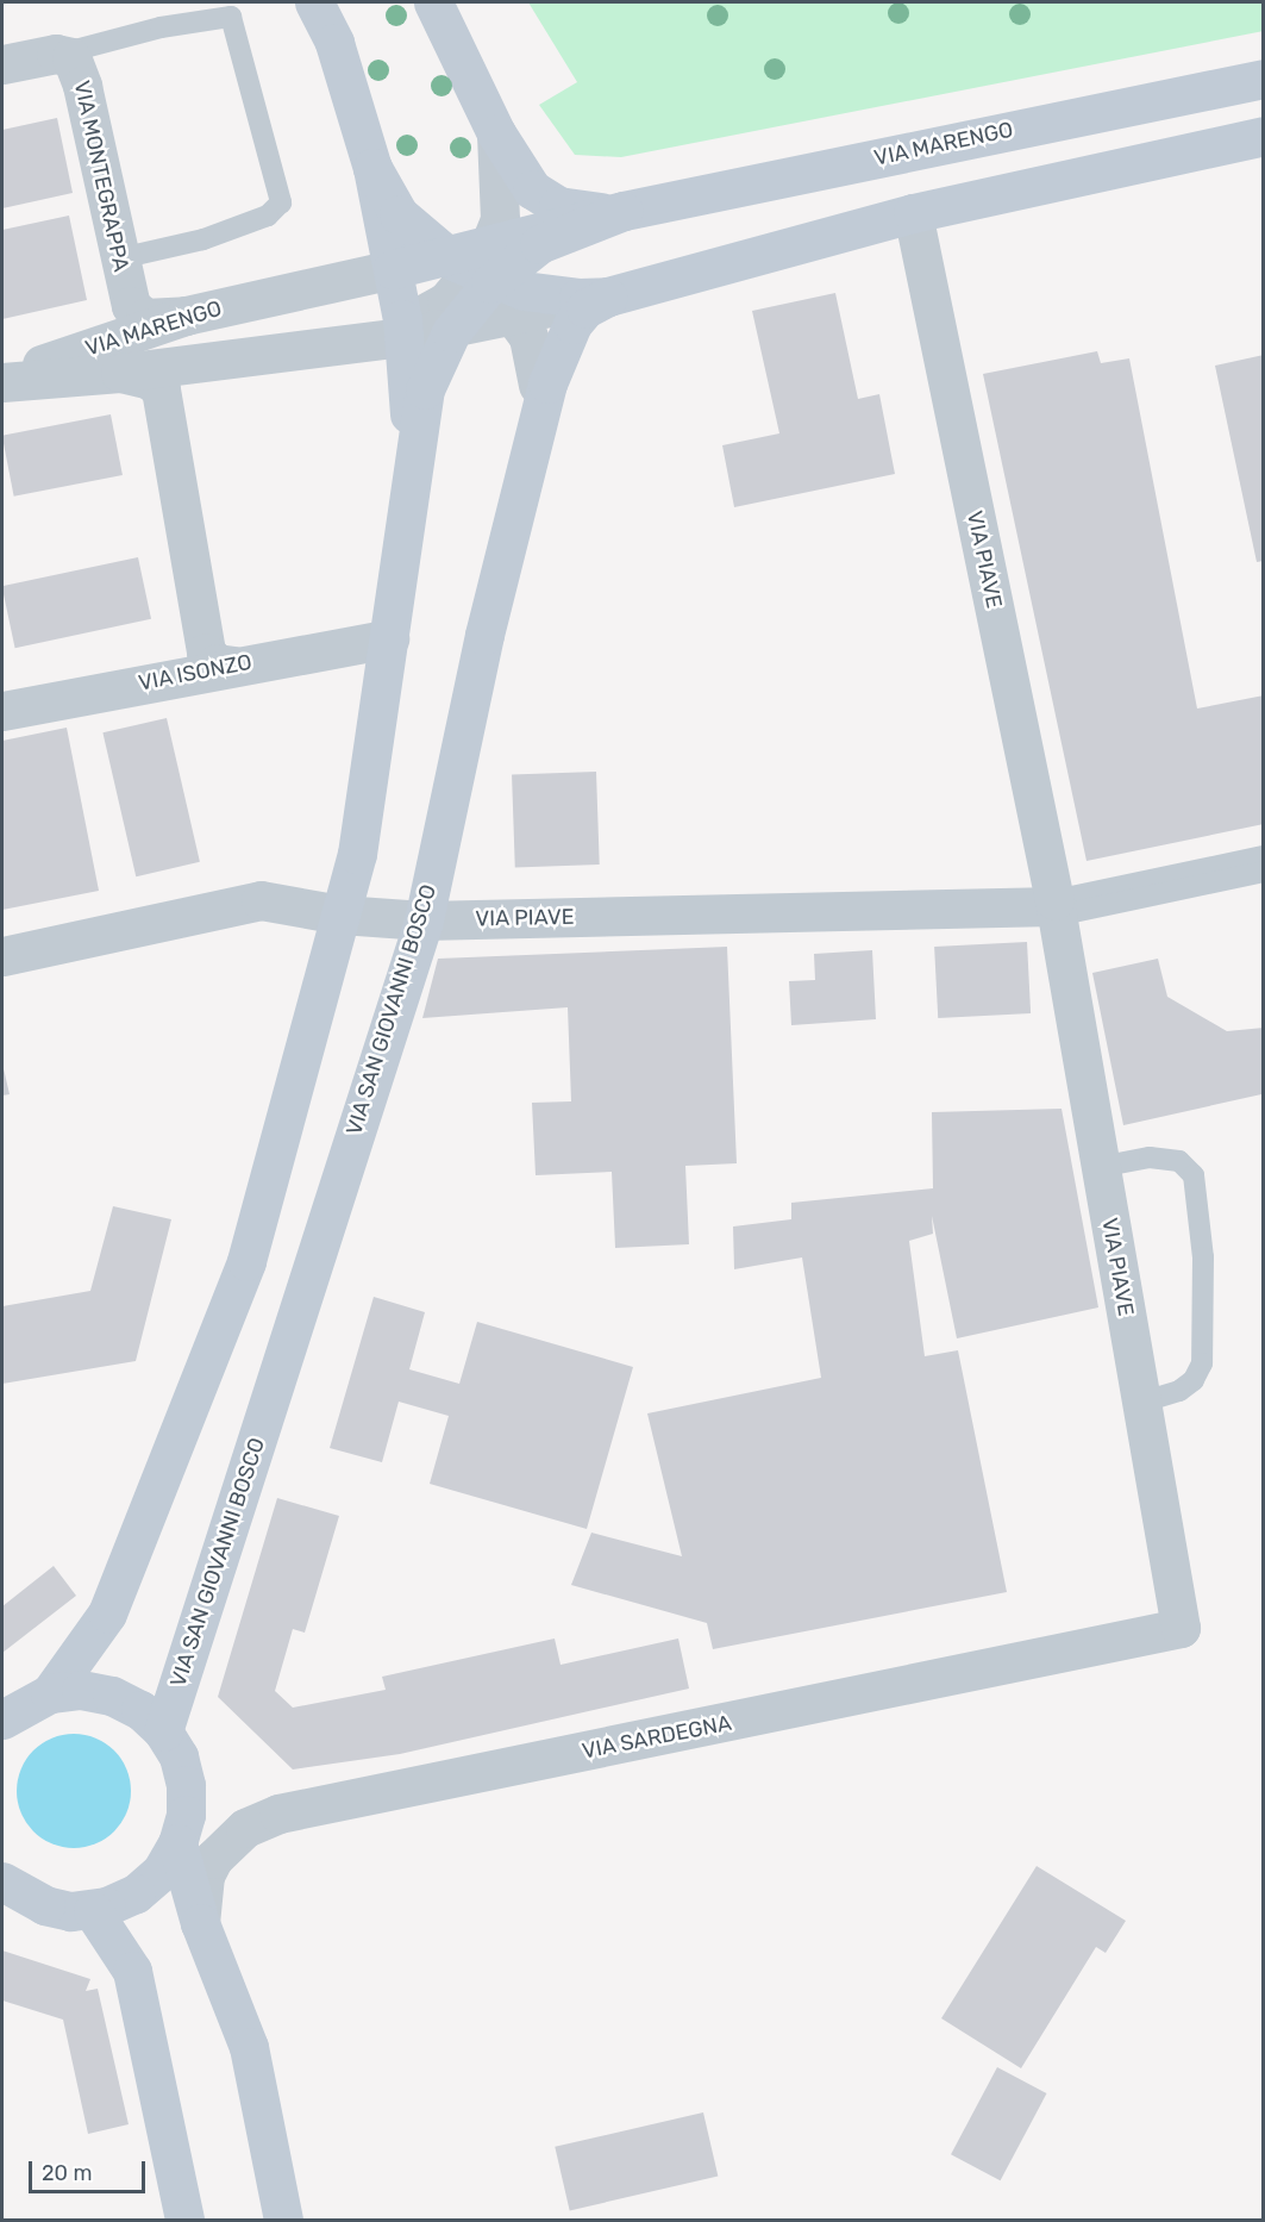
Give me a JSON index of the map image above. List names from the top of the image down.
{
  "streets": {
    "main road": ["VIA MARENGO", "VIA SAN GIOVANNI BOSCO"],
    "street": [
      "VIA MONTEGRAPPA",
      "VIA PIAVE",
      "VIA ISONZO",
      "VIA SARDEGNA"
    ]
  },
  "crossings": [
    ["VIA MARENGO", "VIA MONTEGRAPPA"],
    ["VIA PIAVE", "VIA SAN GIOVANNI BOSCO"],
    ["VIA PIAVE", "VIA SARDEGNA"]
  ],
  "scale_bar": "20 m"
}
